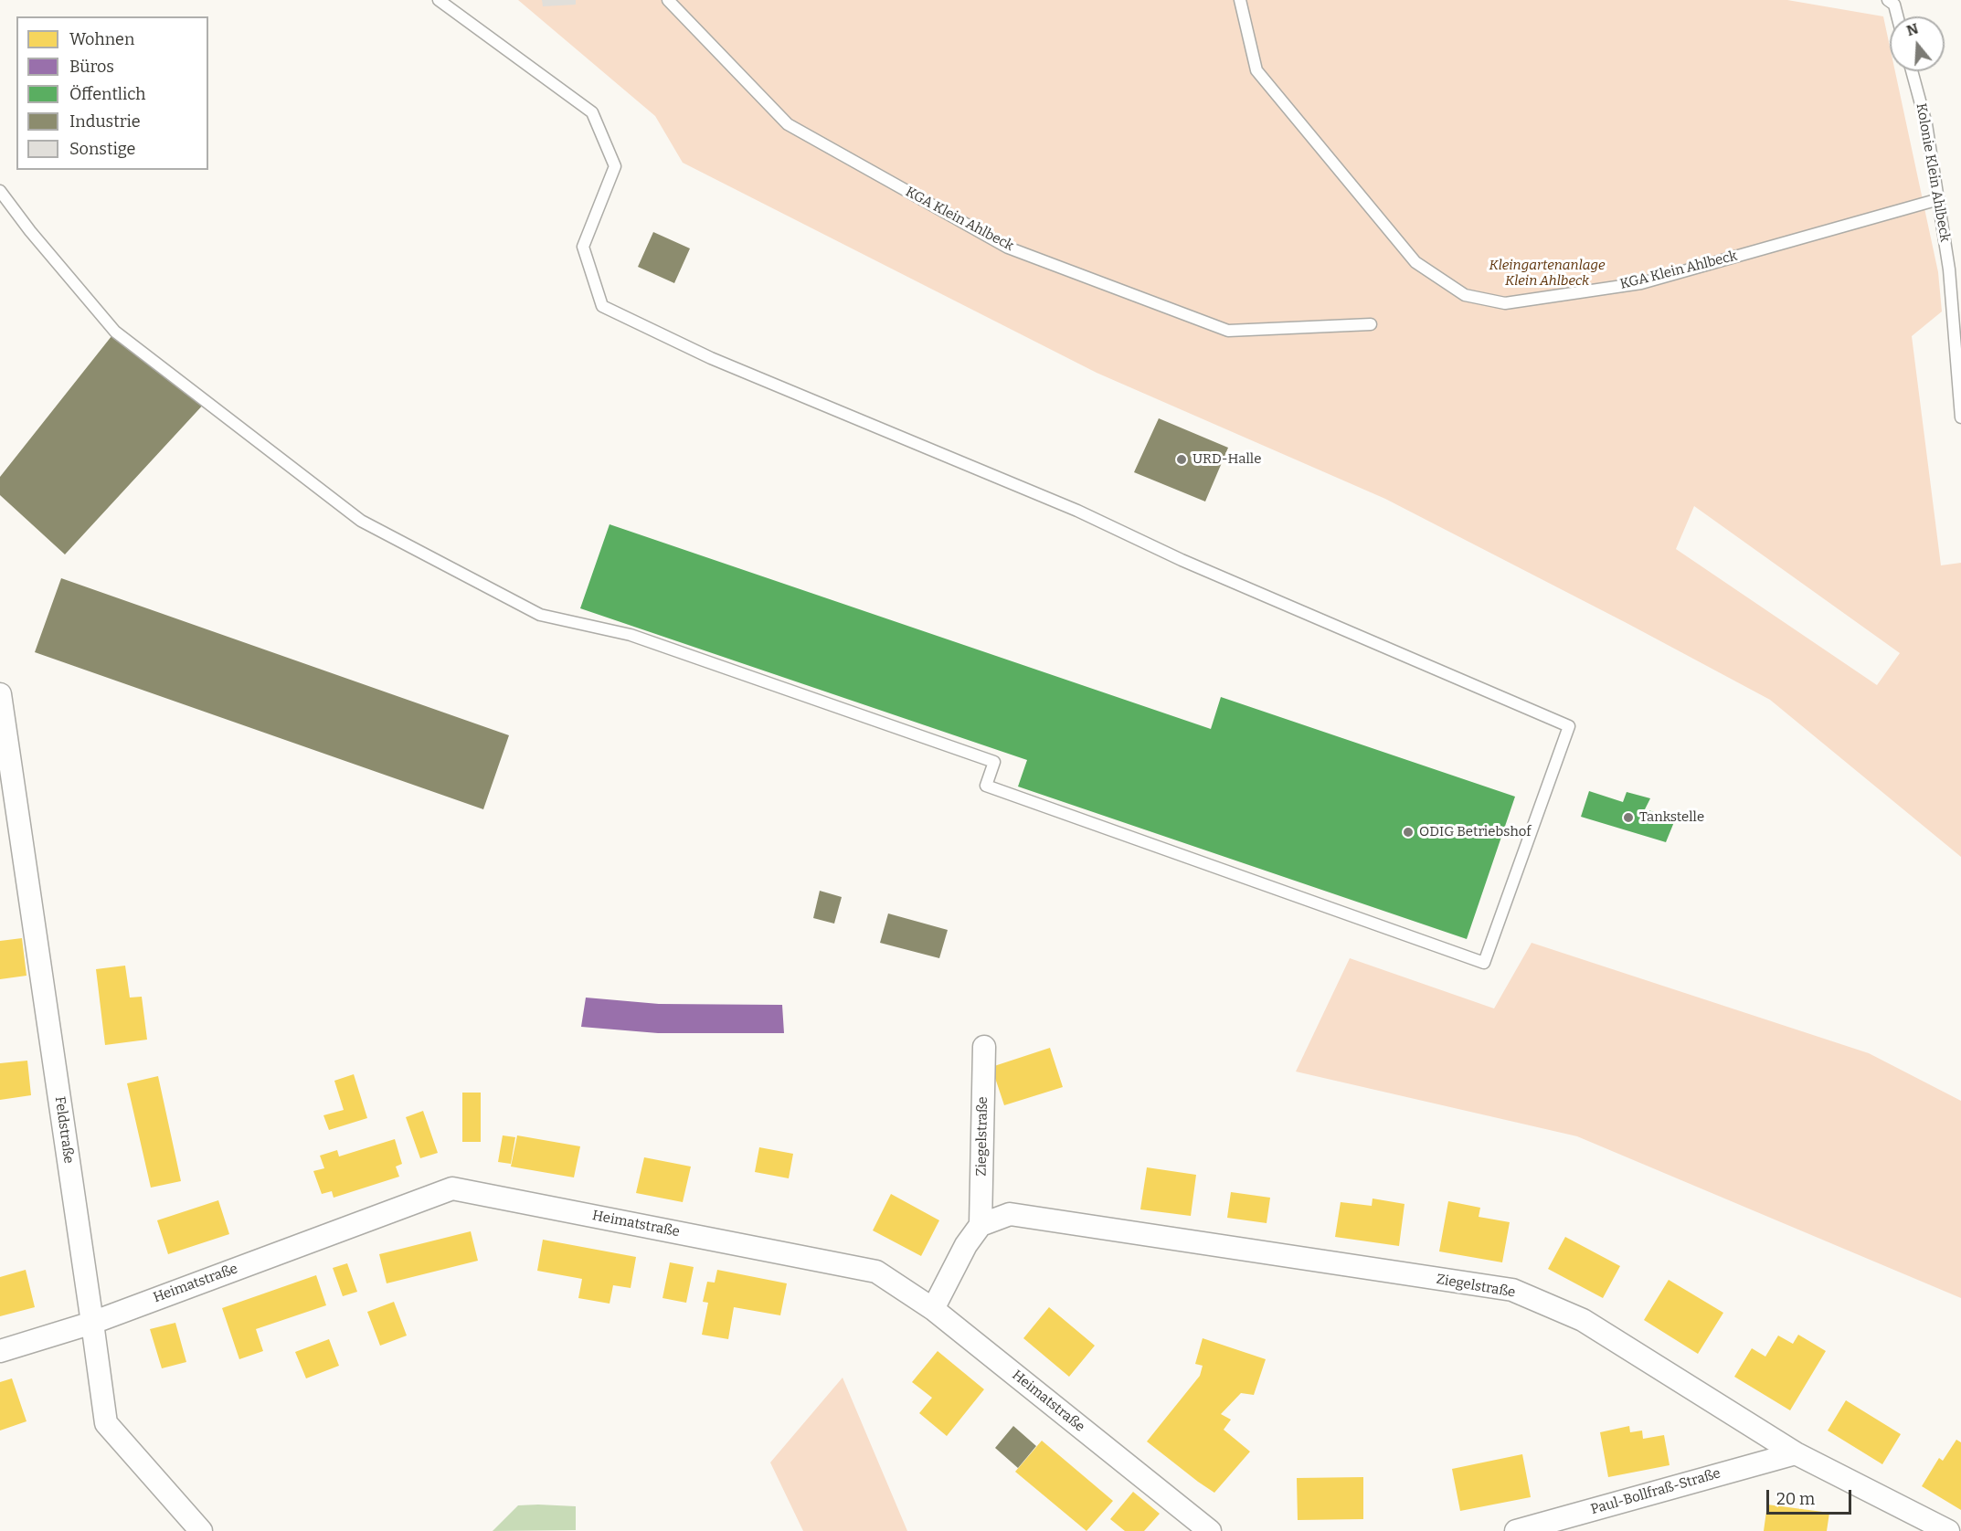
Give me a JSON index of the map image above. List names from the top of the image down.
{
  "streets": {
    "street": [
      "Feldstraße",
      "Ziegelstraße",
      "Heimatstraße",
      "Paul-Bollfraß-Straße"
    ],
    "lane": ["Kolonie Klein Ahlbeck", "KGA Klein Ahlbeck"]
  },
  "crossings": [
    ["Kolonie Klein Ahlbeck", "KGA Klein Ahlbeck"],
    ["Feldstraße", "Heimatstraße"],
    ["Ziegelstraße", "Paul-Bollfraß-Straße"]
  ],
  "parks": ["Kleingartenanlage Klein Ahlbeck"],
  "places": ["URD-Halle", "Tankstelle", "ODIG Betriebshof"],
  "legend": [
    "Wohnen",
    "Büros",
    "Öffentlich",
    "Industrie",
    "Sonstige"
  ],
  "scale_bar": "20 m",
  "north": "top"
}
